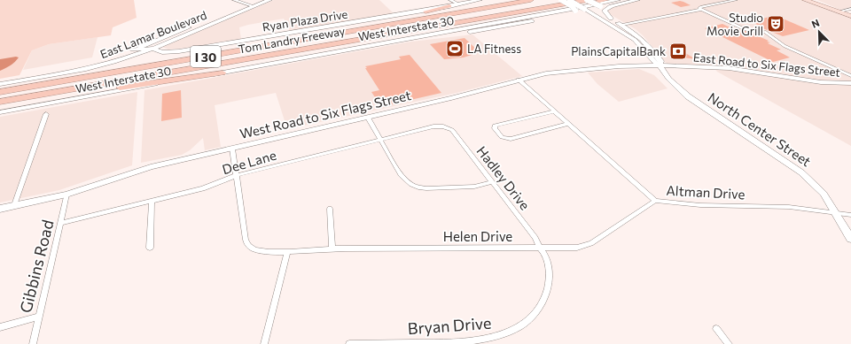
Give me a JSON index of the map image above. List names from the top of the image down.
{
  "streets": {
    "highway": ["Tom Landry Freeway", "I 30"],
    "main road": [
      "Ryan Plaza Drive",
      "West Interstate 30",
      "East Lamar Boulevard",
      "East Road to Six Flags Street",
      "West Road to Six Flags Street",
      "North Center Street"
    ],
    "street": [
      "Dee Lane",
      "Hadley Drive",
      "Altman Drive",
      "Helen Drive",
      "Gibbins Road",
      "Bryan Drive"
    ]
  },
  "crossings": [
    ["Ryan Plaza Drive", "East Lamar Boulevard"],
    ["Tom Landry Freeway", "I 30"],
    ["Tom Landry Freeway", "North Center Street"],
    ["I 30", "North Center Street"],
    ["East Road to Six Flags Street", "West Road to Six Flags Street"],
    ["East Road to Six Flags Street", "North Center Street"],
    ["West Road to Six Flags Street", "North Center Street"],
    ["West Road to Six Flags Street", "Altman Drive"],
    ["West Road to Six Flags Street", "Gibbins Road"],
    ["North Center Street", "Altman Drive"],
    ["Dee Lane", "Hadley Drive"],
    ["Dee Lane", "Helen Drive"],
    ["Dee Lane", "Gibbins Road"],
    ["Hadley Drive", "Helen Drive"],
    ["Hadley Drive", "Bryan Drive"],
    ["Altman Drive", "Helen Drive"],
    ["Helen Drive", "Bryan Drive"]
  ],
  "places": {
    "theatre": ["Studio Movie Grill"],
    "sports": ["LA Fitness"],
    "bank": ["PlainsCapitalBank"]
  },
  "north": "top left"
}
